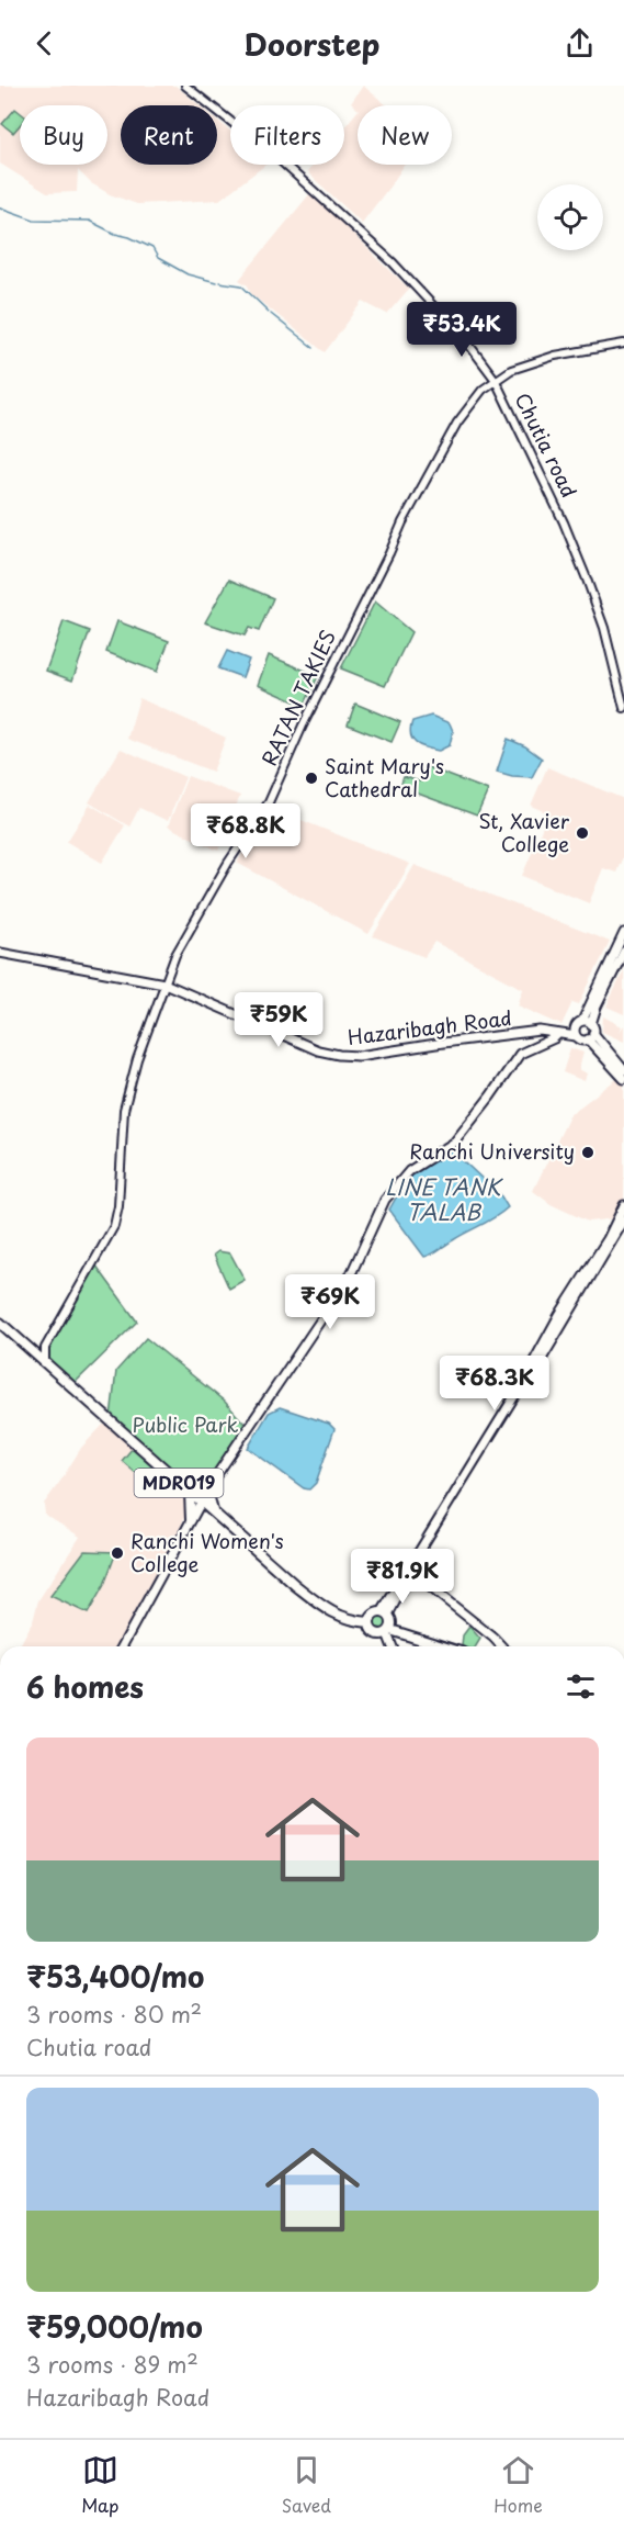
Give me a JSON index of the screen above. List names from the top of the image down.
{
  "streets": {
    "main road": ["Hazaribagh Road", "MDR019"],
    "street": ["Chutia road", "RATAN TAKIES"]
  },
  "crossings": [
    ["Chutia road", "RATAN TAKIES"],
    ["RATAN TAKIES", "Hazaribagh Road"],
    ["RATAN TAKIES", "MDR019"]
  ],
  "water": ["LINE TANK TALAB"],
  "parks": ["Public Park"],
  "places": [
    "Saint Mary's Cathedral",
    "St, Xavier College",
    "Ranchi University",
    "Ranchi Women's College"
  ],
  "page": {
    "header": "Doorstep",
    "chip": [
      "Buy",
      "Rent",
      "Filters",
      "New"
    ],
    "price": [
      "₹53.4K",
      "₹68.8K",
      "₹59K",
      "₹69K",
      "₹68.3K",
      "₹81.9K"
    ],
    "heading": "6 homes",
    "list": [
      {
        "name": "₹53,400/mo",
        "note": "3 rooms · 80 m² · Chutia road"
      },
      {
        "name": "₹59,000/mo",
        "note": "3 rooms · 89 m² · Hazaribagh Road"
      }
    ],
    "tabs": ["Map", "Saved", "Home"]
  }
}
